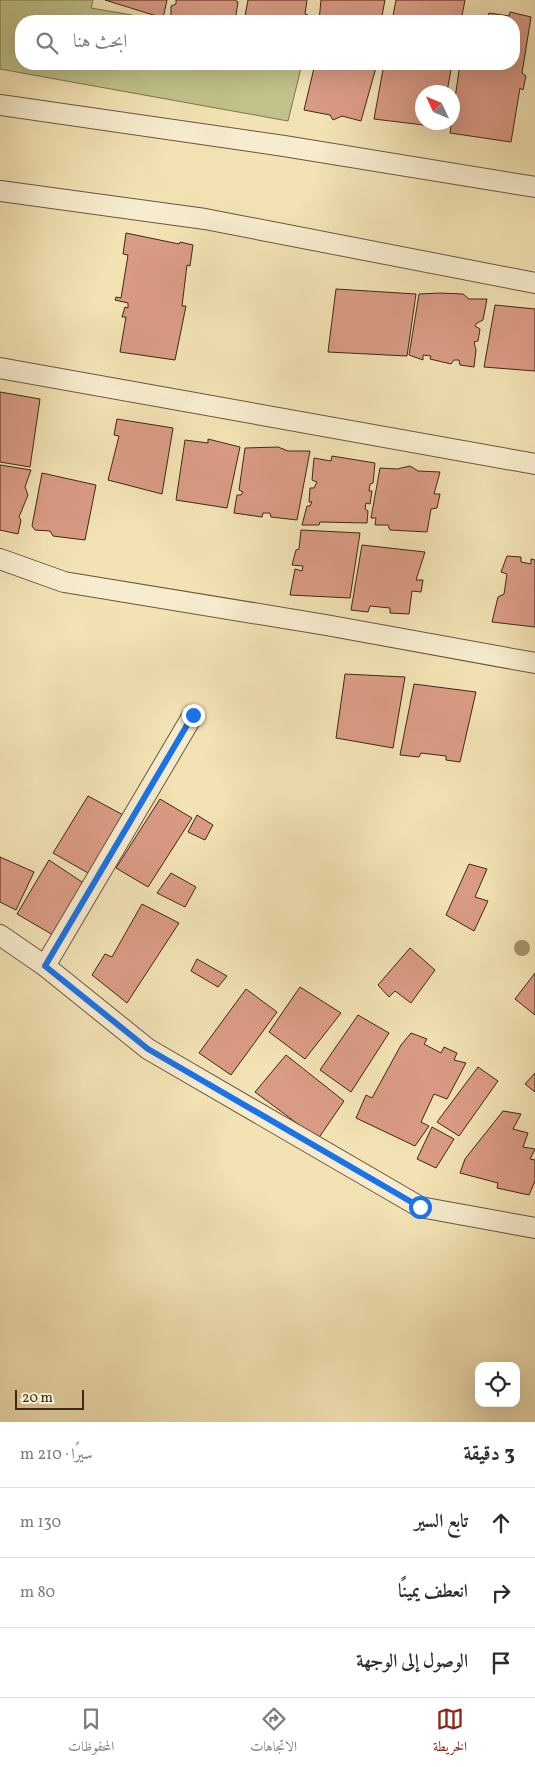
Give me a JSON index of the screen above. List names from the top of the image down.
{
  "scale_bar": "20 m",
  "north": "top left",
  "page": {
    "search": "ابحث هنا",
    "scale": "20 m",
    "heading": ["3 دقيقة", "سيرًا · 210 m"],
    "list": [
      ["تابع السير", "130 m"],
      ["انعطف يمينًا", "80 m"],
      "الوصول إلى الوجهة"
    ],
    "nav": ["الخريطة", "الاتجاهات", "المحفوظات"]
  }
}
